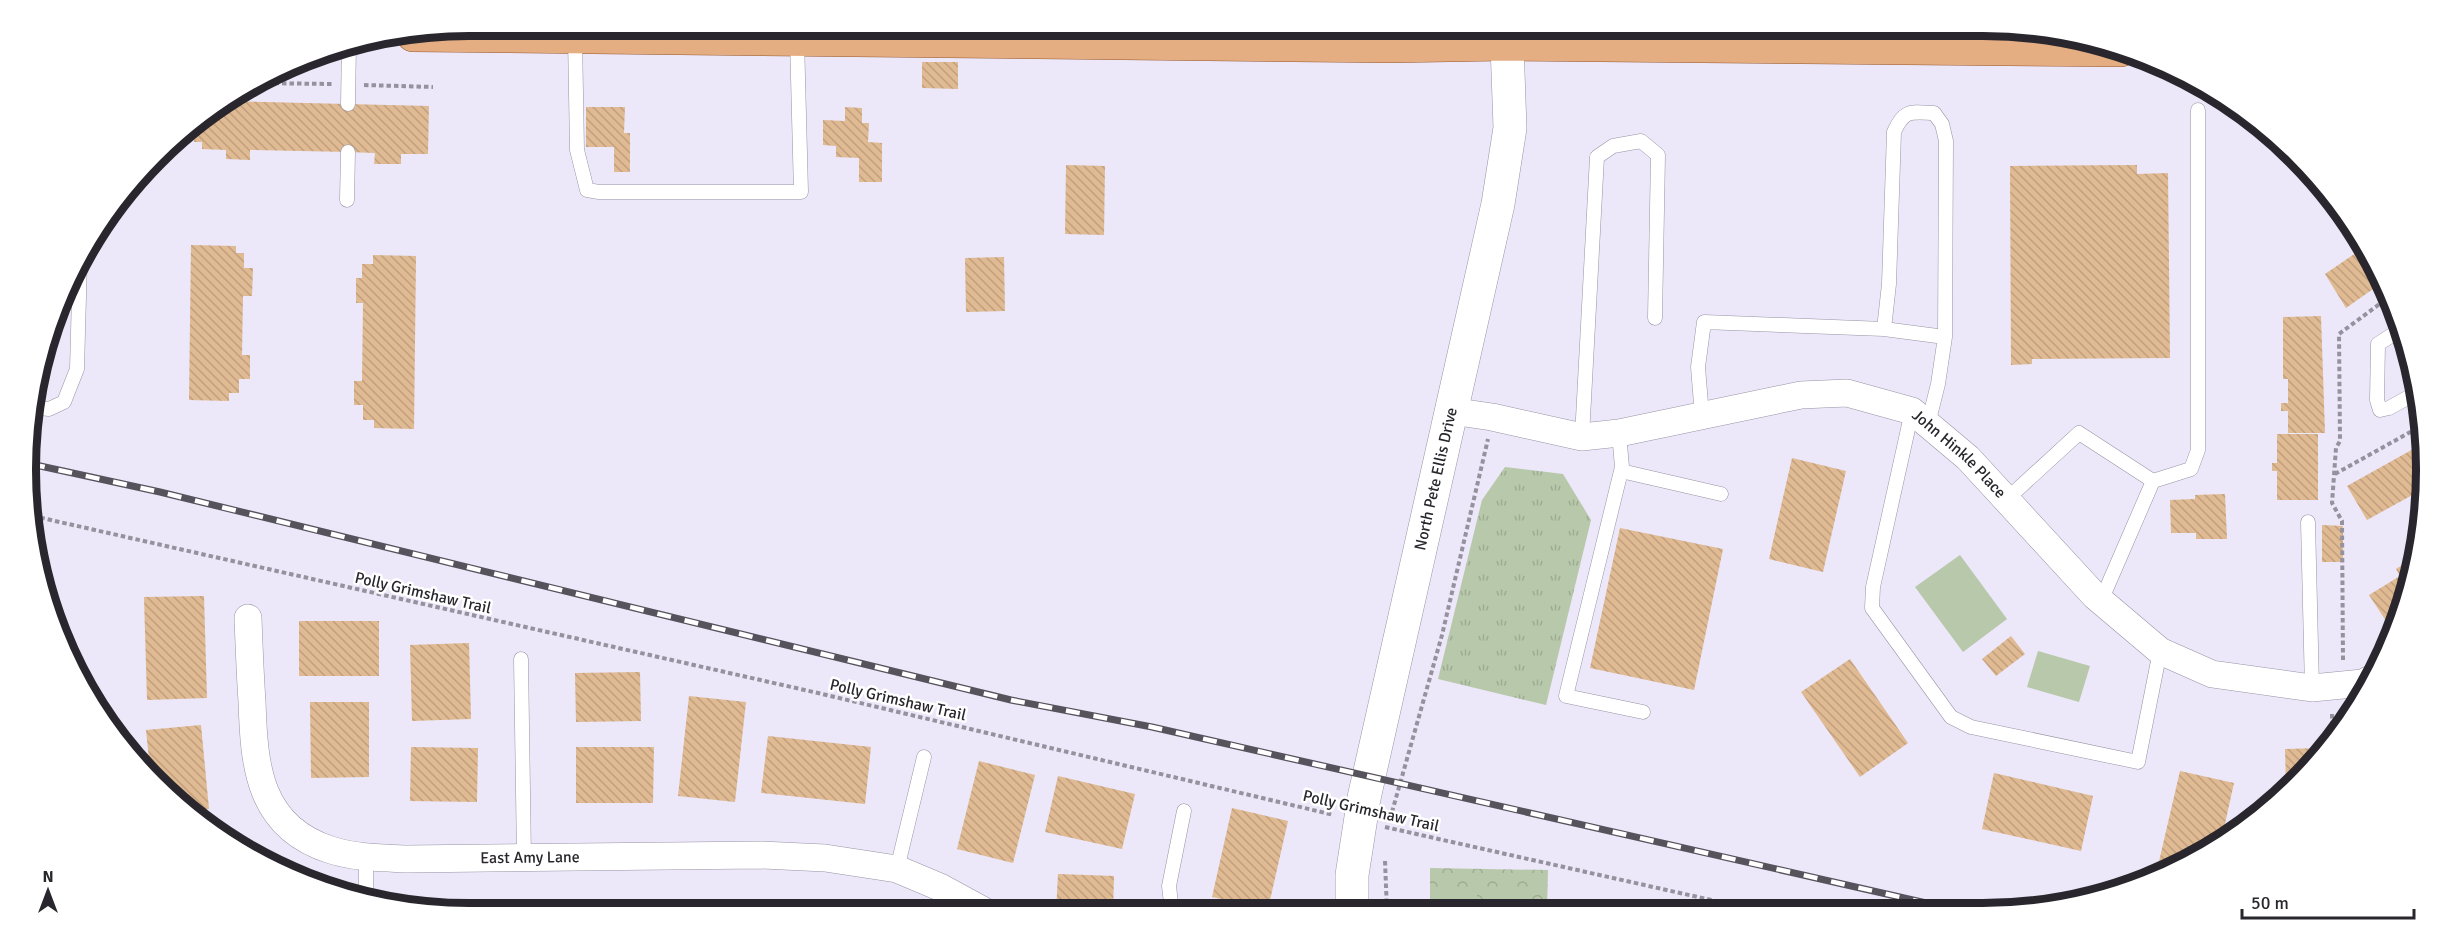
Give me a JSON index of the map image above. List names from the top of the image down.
{
  "streets": {
    "street": ["John Hinkle Place", "North Pete Ellis Drive", "East Amy Lane"],
    "path": ["Polly Grimshaw Trail"]
  },
  "crossings": [
    ["John Hinkle Place", "North Pete Ellis Drive"],
    ["North Pete Ellis Drive", "Polly Grimshaw Trail"]
  ],
  "scale_bar": "50 m",
  "north": "top"
}
